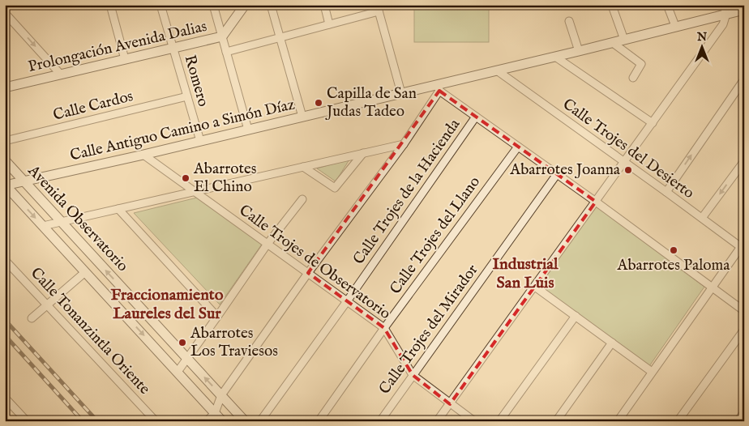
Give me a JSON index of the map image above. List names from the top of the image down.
{
  "streets": {
    "street": [
      "Prolongación Avenida Dalias",
      "Romero",
      "Calle Cardos",
      "Calle Antiguo Camino a Simón Díaz",
      "Calle Trojes del Desierto",
      "Calle Trojes de la Hacienda",
      "Avenida Observatorio",
      "Calle Trojes del Llano",
      "Calle Trojes de Observatorio",
      "Calle Trojes del Mirador",
      "Calle Tonanzintla Oriente"
    ]
  },
  "crossings": [
    ["Prolongación Avenida Dalias", "Romero"],
    ["Romero", "Calle Cardos"],
    ["Romero", "Calle Antiguo Camino a Simón Díaz"],
    ["Calle Antiguo Camino a Simón Díaz", "Calle Trojes del Desierto"],
    ["Calle Antiguo Camino a Simón Díaz", "Avenida Observatorio"],
    ["Calle Antiguo Camino a Simón Díaz", "Calle Trojes de Observatorio"],
    ["Calle Trojes de la Hacienda", "Calle Trojes de Observatorio"],
    ["Calle Trojes del Llano", "Calle Trojes de Observatorio"],
    ["Calle Trojes de Observatorio", "Calle Trojes del Mirador"]
  ],
  "districts": ["Industrial San Luis", "Fraccionamiento Laureles del Sur"],
  "places": [
    "Capilla de San Judas Tadeo",
    "Abarrotes Joanna",
    "Abarrotes El Chino",
    "Abarrotes Paloma",
    "Abarrotes Los Traviesos"
  ],
  "north": "top"
}
